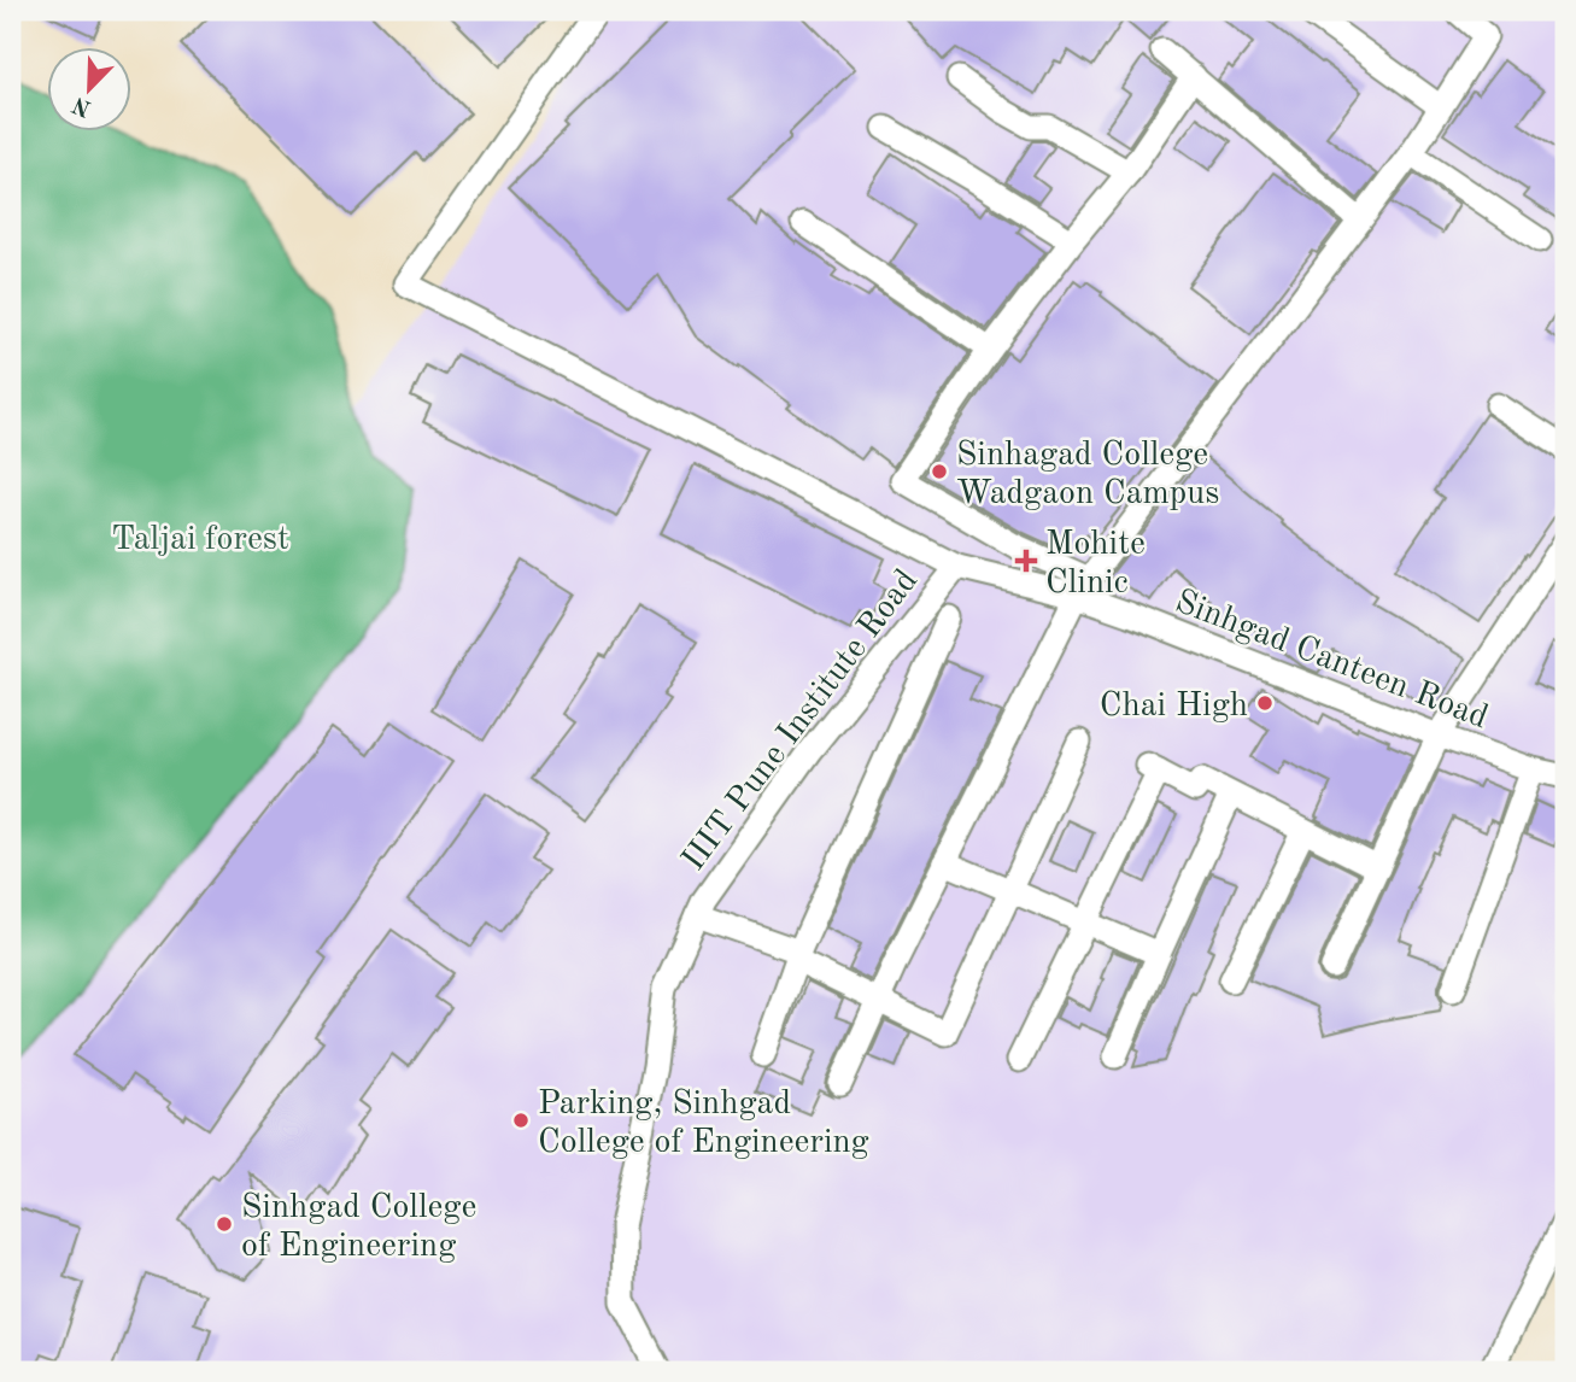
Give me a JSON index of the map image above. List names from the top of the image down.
{
  "streets": {
    "street": ["Sinhgad Canteen Road", "IIIT Pune Institute Road"]
  },
  "crossings": [
    ["Sinhgad Canteen Road", "IIIT Pune Institute Road"]
  ],
  "parks": ["Taljai forest"],
  "places": {
    "other": [
      "Sinhagad College Wadgaon Campus",
      "Chai High",
      "Parking, Sinhgad College of Engineering",
      "Sinhgad College of Engineering"
    ],
    "health": ["Mohite Clinic"]
  },
  "north": "bottom left"
}
